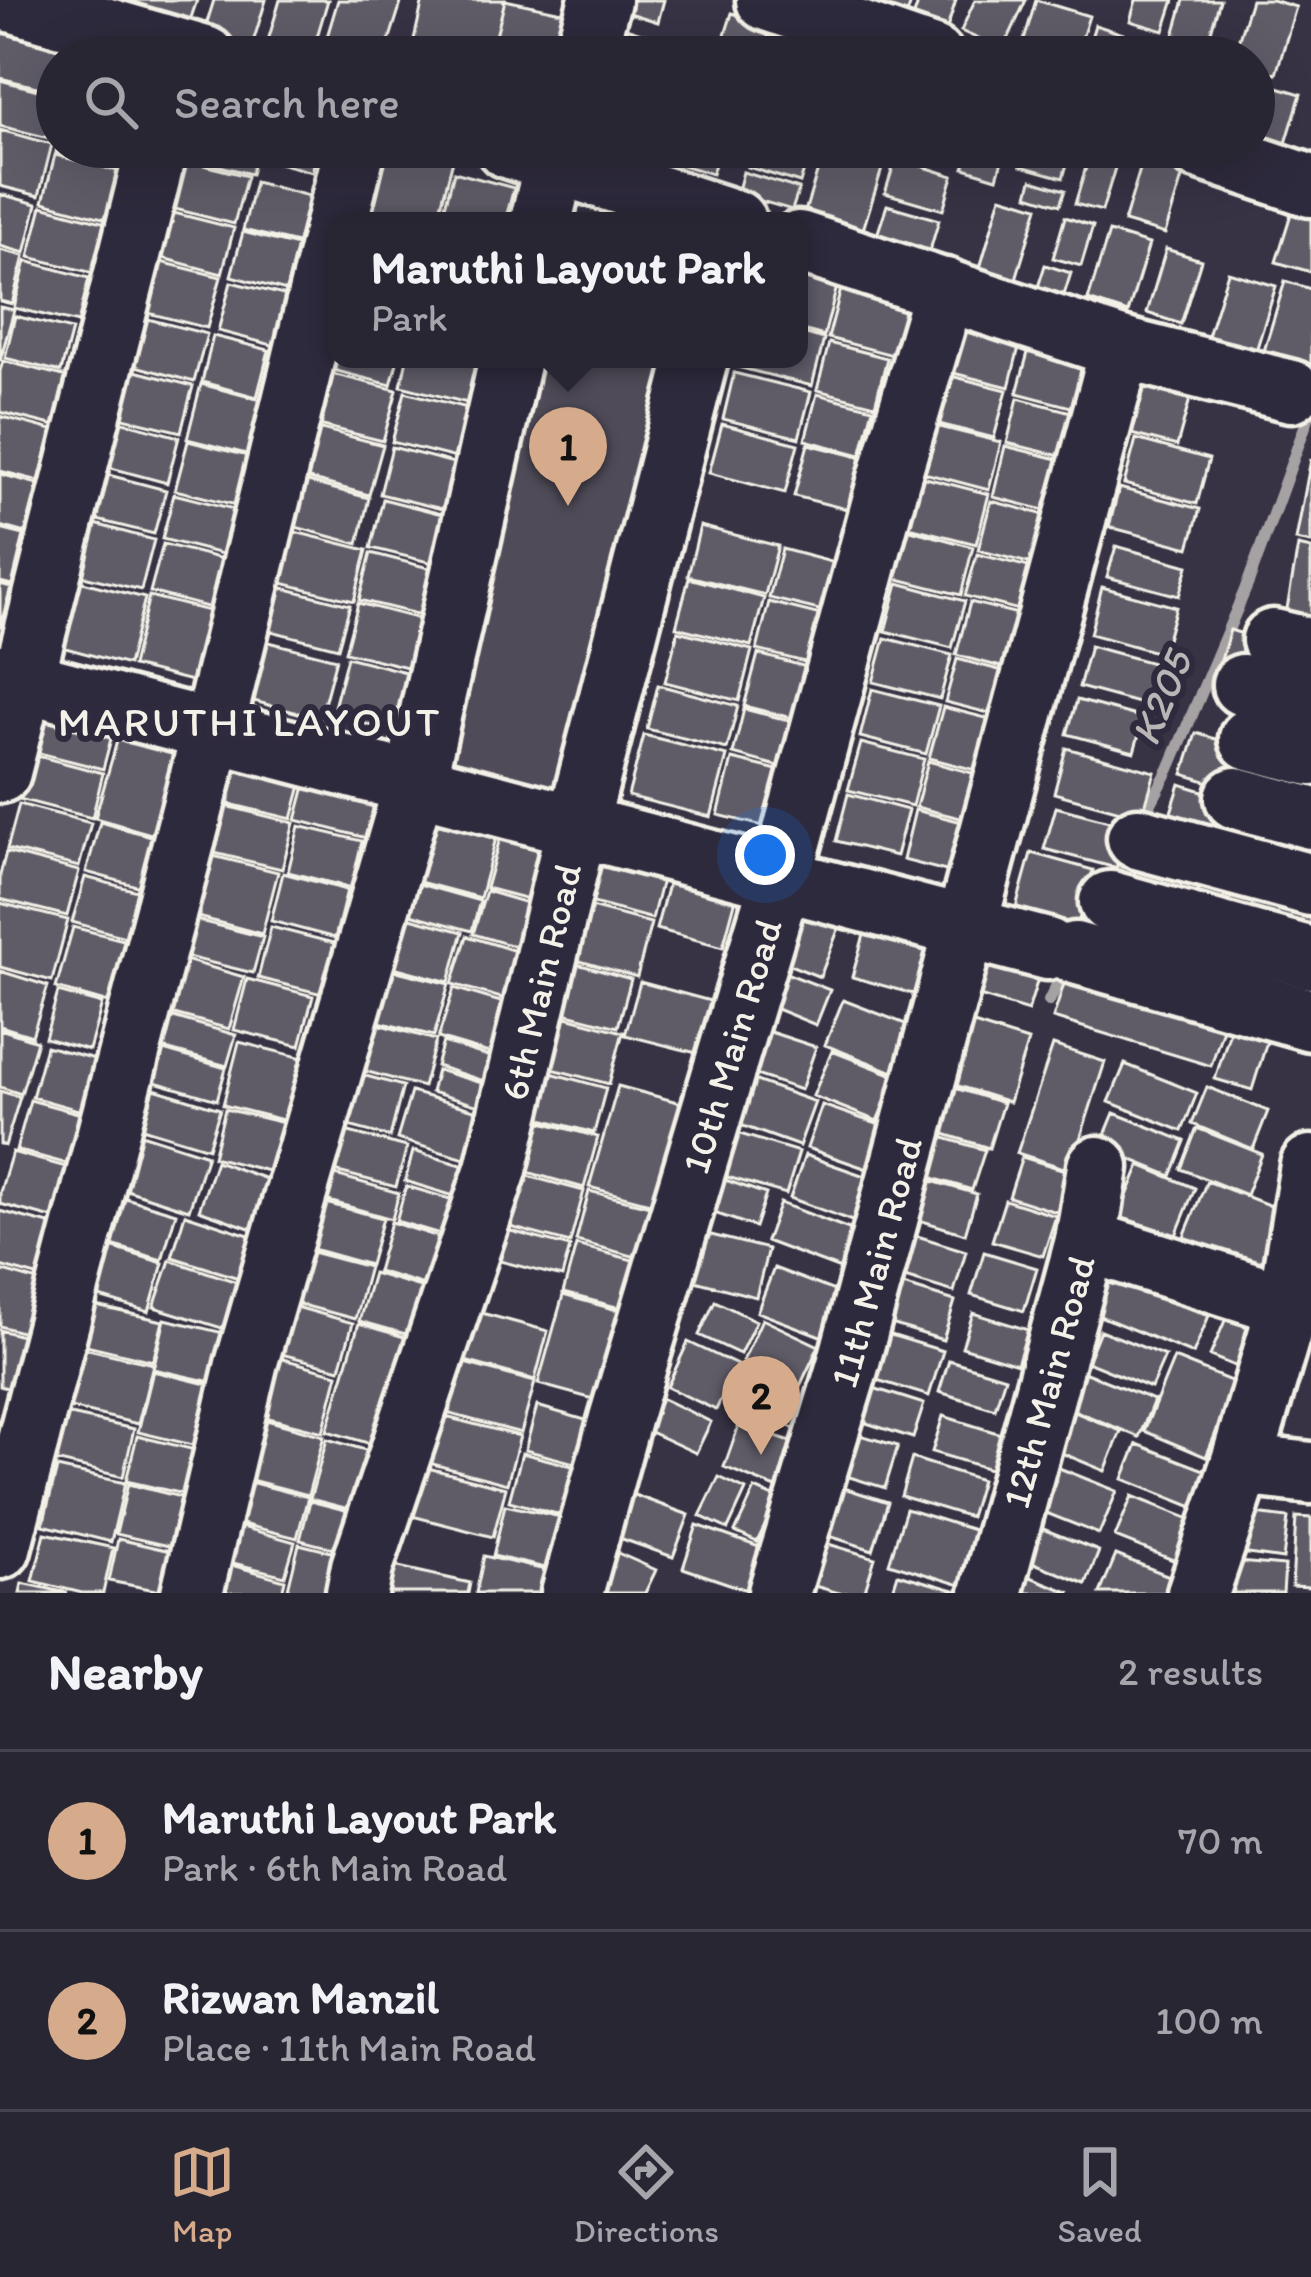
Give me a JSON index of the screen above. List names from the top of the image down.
{
  "streets": {
    "street": [
      "6th Main Road",
      "10th Main Road",
      "11th Main Road",
      "12th Main Road"
    ]
  },
  "districts": ["MARUTHI LAYOUT"],
  "water": ["K205"],
  "page": {
    "search": "Search here",
    "popup": ["Maruthi Layout Park", "Park"],
    "pins": ["1", "2"],
    "heading": ["Nearby", "2 results"],
    "list": [
      {
        "mark": "1",
        "name": "Maruthi Layout Park",
        "note": "Park · 6th Main Road",
        "value": "70 m"
      },
      {
        "mark": "2",
        "name": "Rizwan Manzil",
        "note": "Place · 11th Main Road",
        "value": "100 m"
      }
    ],
    "nav": ["Map", "Directions", "Saved"]
  }
}
